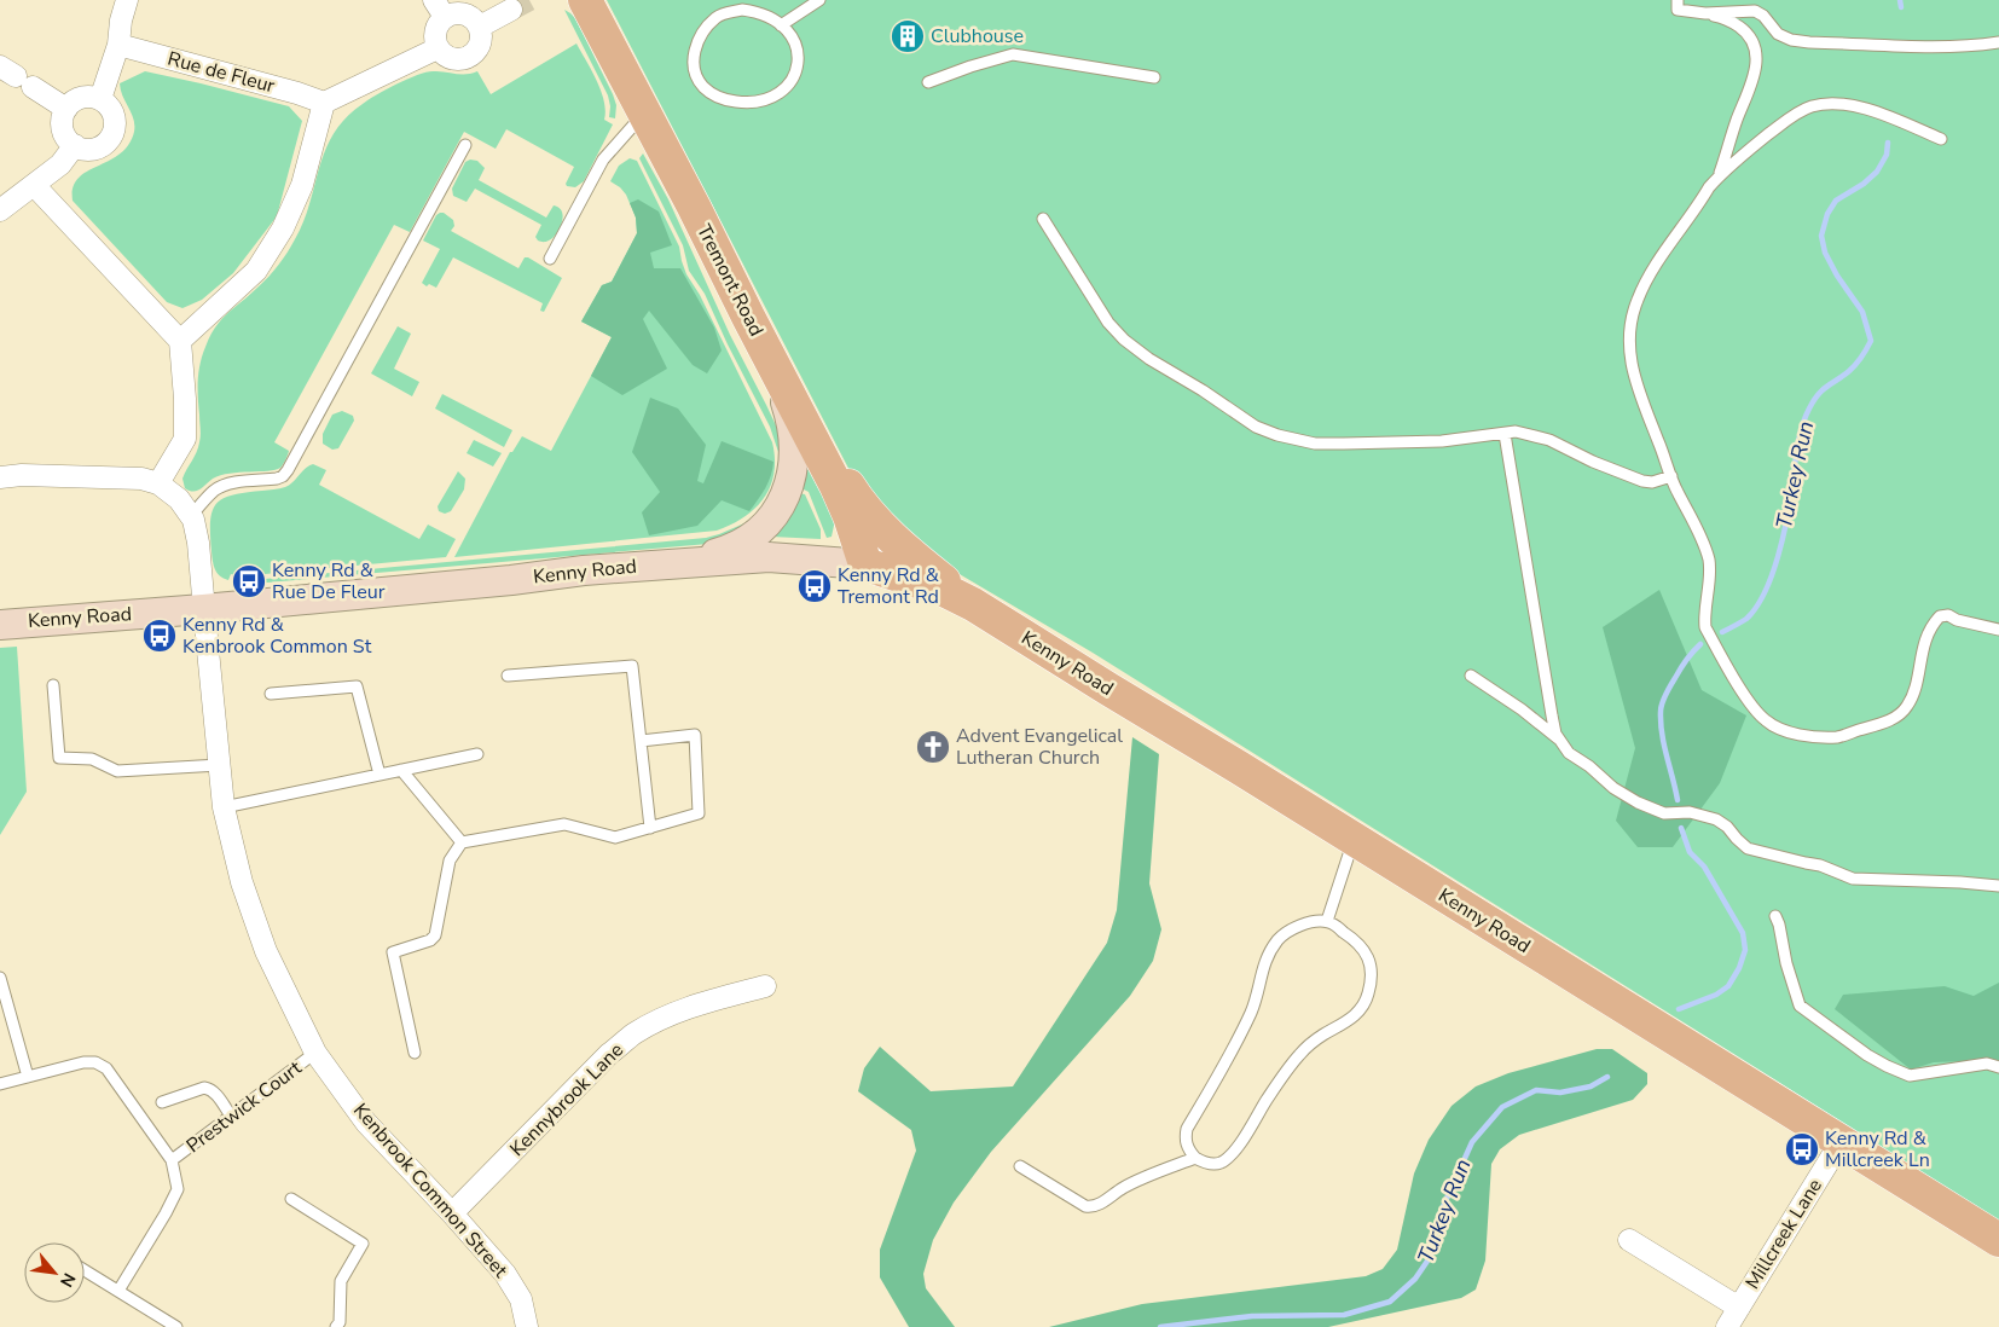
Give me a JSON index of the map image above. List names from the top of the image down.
{
  "streets": {
    "main road": ["Tremont Road", "Kenny Road"],
    "street": [
      "Rue de Fleur",
      "Kennybrook Lane",
      "Kenbrook Common Street",
      "Millcreek Lane"
    ],
    "lane": ["Prestwick Court"]
  },
  "crossings": [
    ["Tremont Road", "Kenny Road"],
    ["Kenny Road", "Kenbrook Common Street"],
    ["Kenny Road", "Millcreek Lane"],
    ["Kennybrook Lane", "Kenbrook Common Street"],
    ["Prestwick Court", "Kenbrook Common Street"]
  ],
  "water": ["Turkey Run"],
  "places": {
    "building": ["Clubhouse"],
    "bus stop": [
      "Kenny Rd & Rue De Fleur",
      "Kenny Rd & Tremont Rd",
      "Kenny Rd & Kenbrook Common St",
      "Kenny Rd & Millcreek Ln"
    ],
    "church": ["Advent Evangelical Lutheran Church"]
  },
  "north": "bottom right"
}
